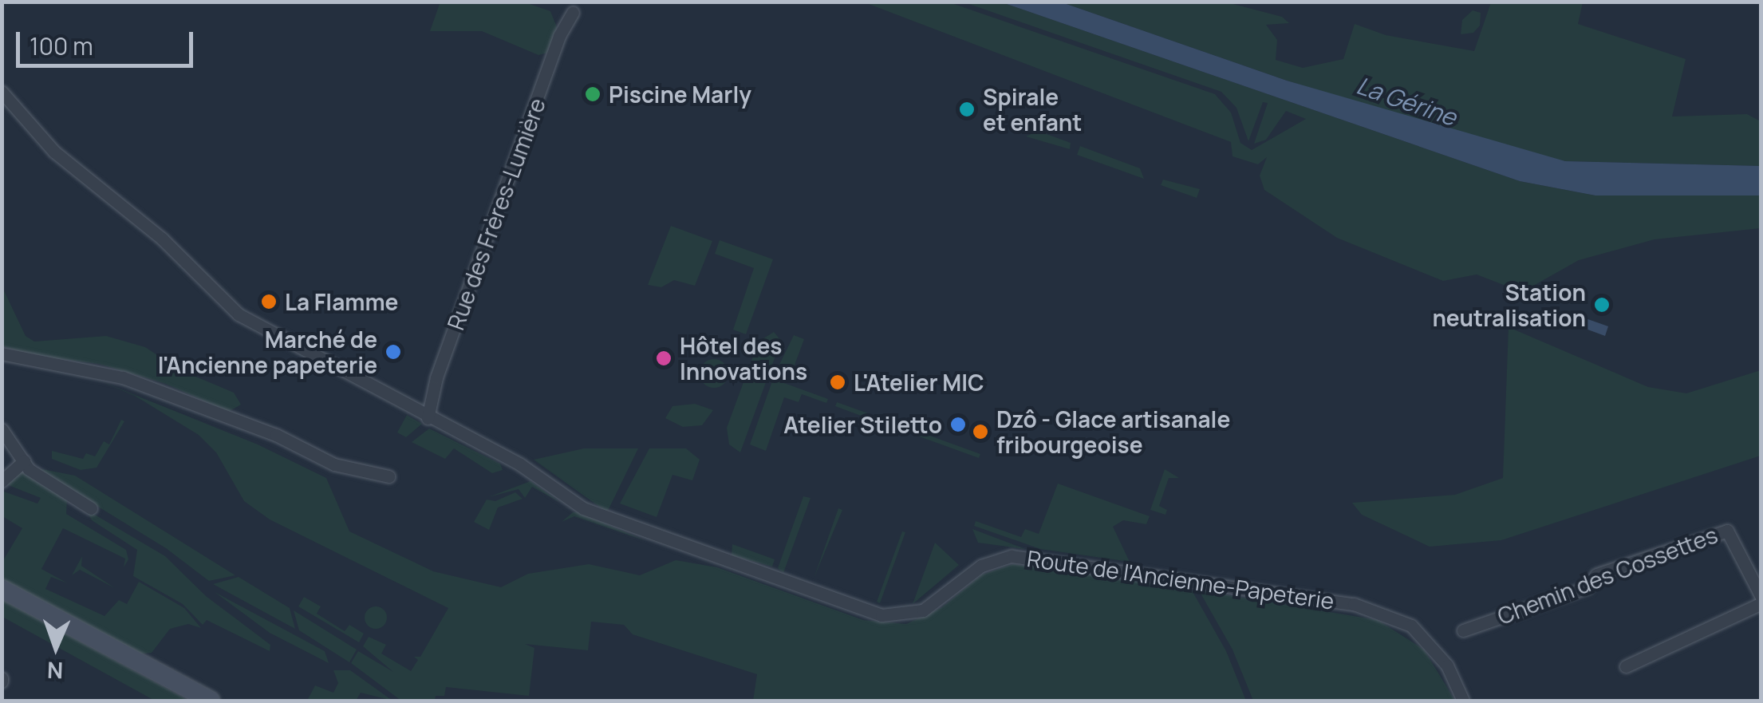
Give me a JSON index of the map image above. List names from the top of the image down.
{
  "streets": {
    "street": ["Rue des Frères-Lumière", "Chemin des Cossettes", "Route de l'Ancienne-Papeterie"]
  },
  "crossings": [
    ["Rue des Frères-Lumière", "Route de l'Ancienne-Papeterie"]
  ],
  "water": ["La Gérine"],
  "places": [
    "Piscine Marly",
    "Spirale et enfant",
    "La Flamme",
    "Station neutralisation",
    "Marché de l'Ancienne papeterie",
    "Hôtel des Innovations",
    "L'Atelier MIC",
    "Atelier Stiletto",
    "Dzô - Glace artisanale fribourgeoise"
  ],
  "scale_bar": "100 m",
  "north": "bottom"
}
